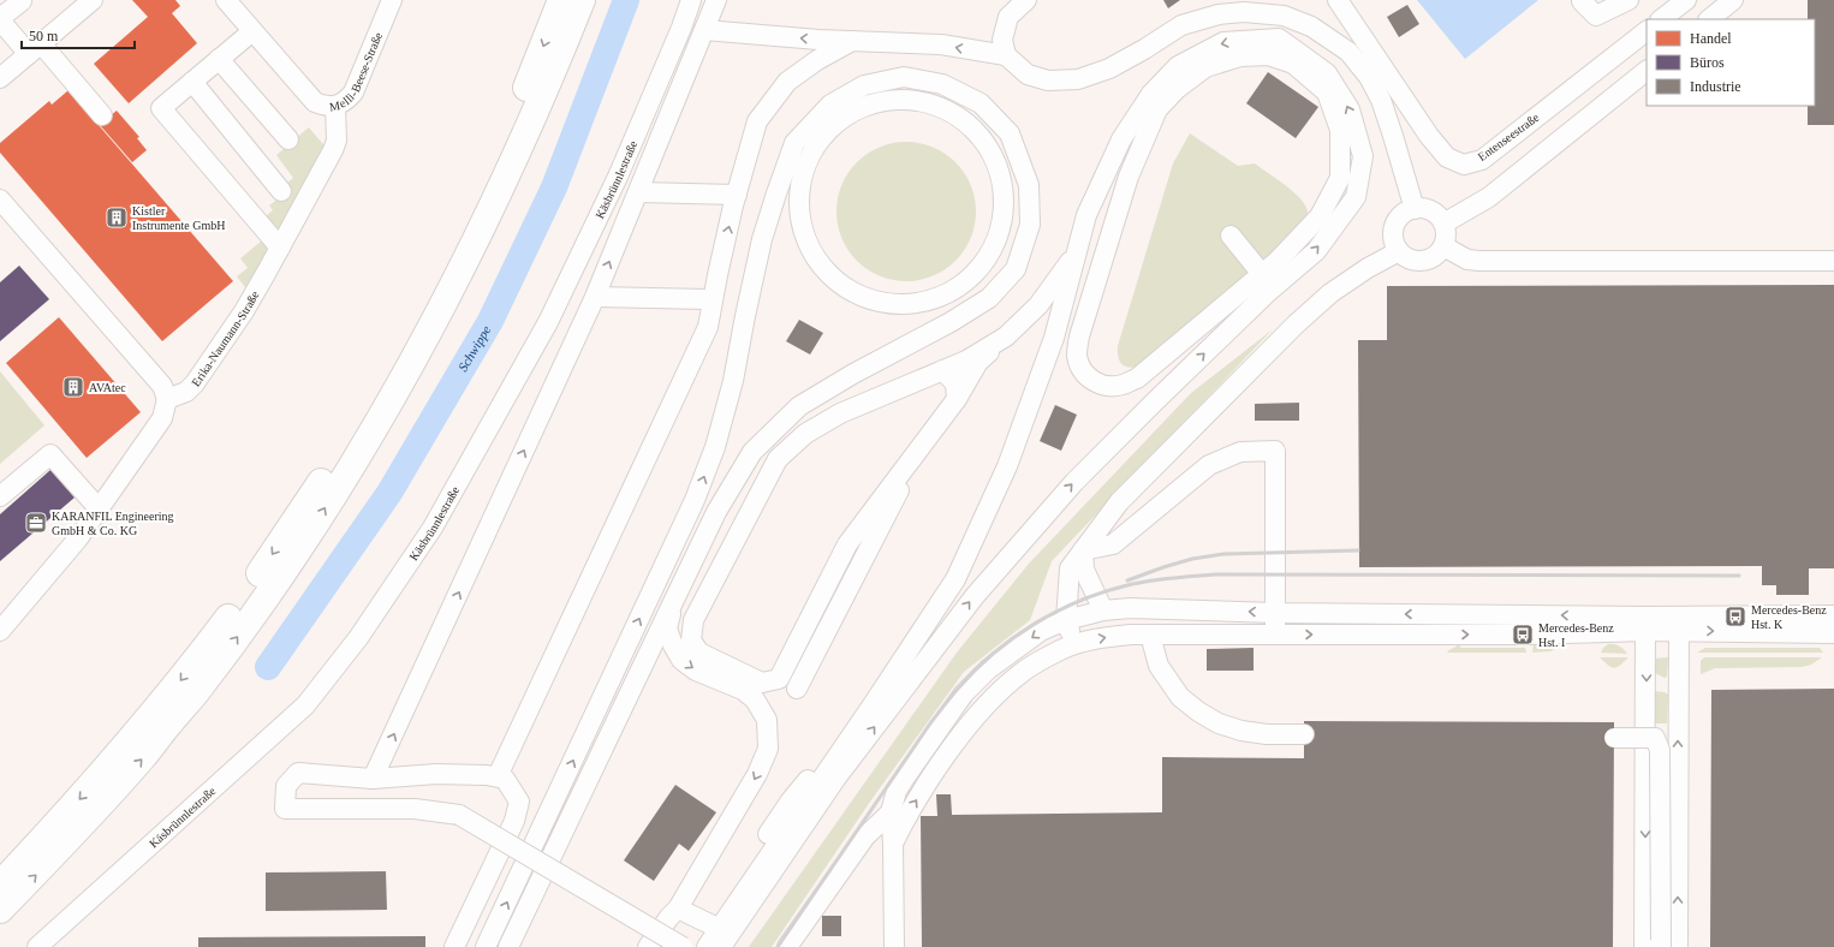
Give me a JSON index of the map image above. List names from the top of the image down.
{
  "streets": {
    "street": [
      "Melli-Beese-Straße",
      "Entenseestraße",
      "Käsbrünnlestraße",
      "Erika-Naumann-Straße"
    ]
  },
  "crossings": [
    ["Melli-Beese-Straße", "Erika-Naumann-Straße"]
  ],
  "water": ["Schwippe"],
  "places": {
    "building": ["Kistler Instrumente GmbH", "AVAtec"],
    "office": ["KARANFIL Engineering GmbH & Co. KG"],
    "bus stop": ["Mercedes-Benz Hst. K", "Mercedes-Benz Hst. I"]
  },
  "legend": ["Handel", "Büros", "Industrie"],
  "scale_bar": "50 m"
}
